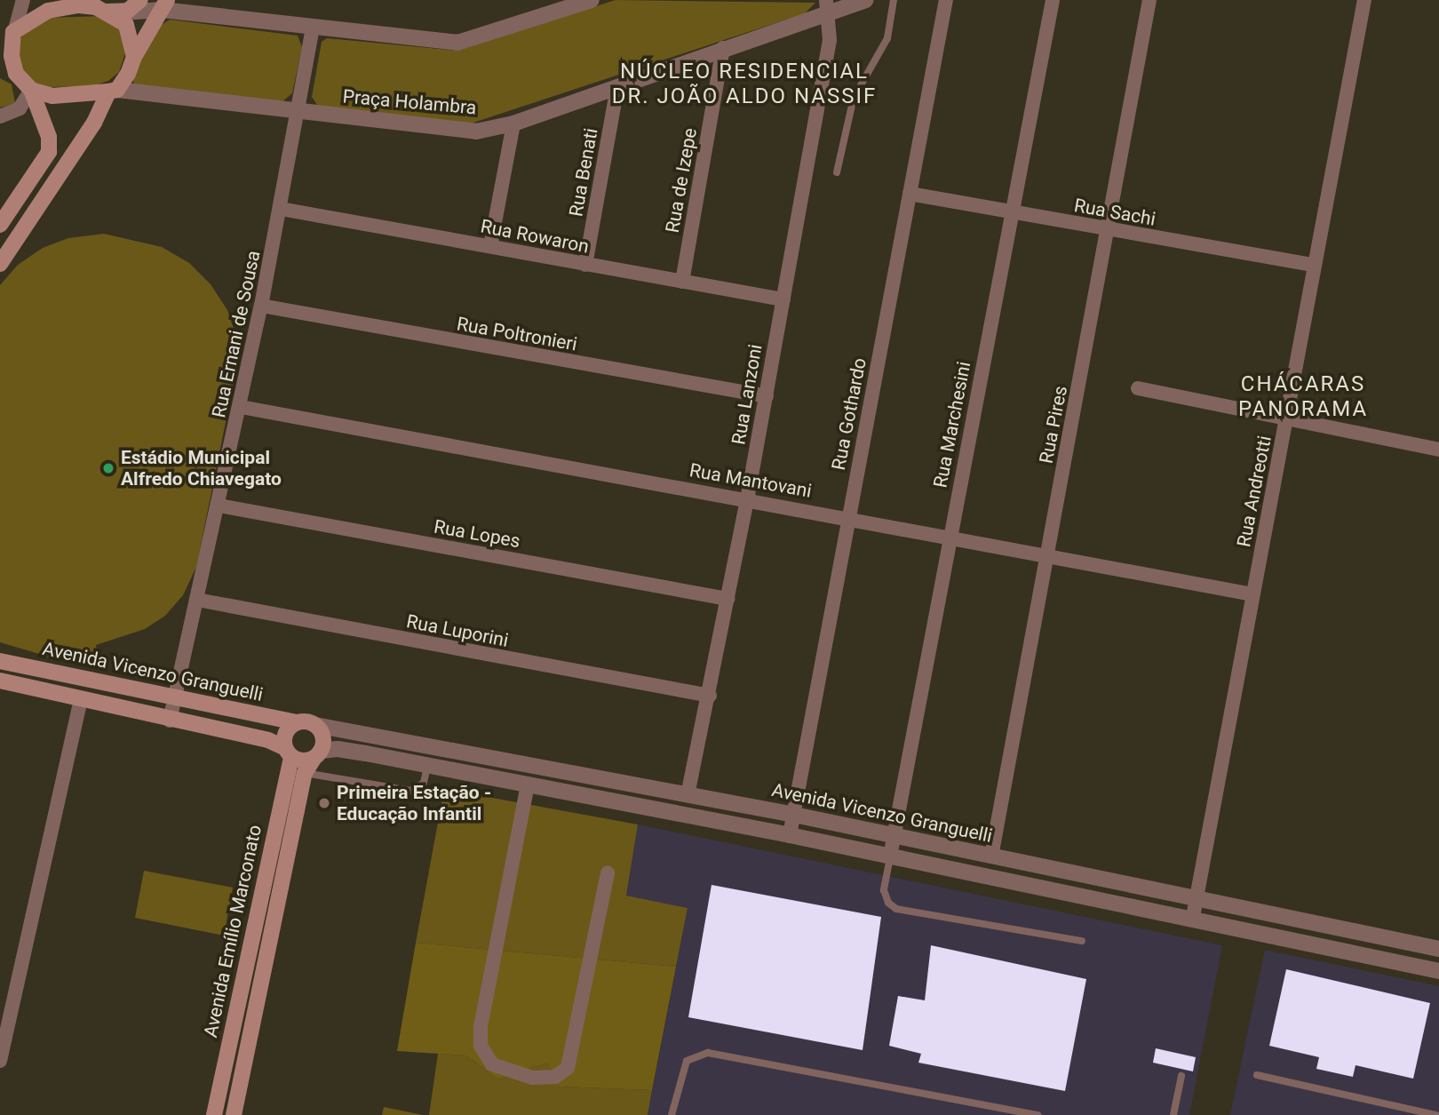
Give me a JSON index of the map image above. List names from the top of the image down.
{
  "streets": {
    "main road": ["Avenida Vicenzo Granguelli", "Avenida Emílio Marconato"],
    "street": [
      "Praça Holambra",
      "Rua Benati",
      "Rua de Izepe",
      "Rua Sachi",
      "Rua Rowaron",
      "Rua Ernani de Sousa",
      "Rua Poltronieri",
      "Rua Lanzoni",
      "Rua Gothardo",
      "Rua Marchesini",
      "Rua Pires",
      "Rua Mantovani",
      "Rua Andreotti",
      "Rua Lopes",
      "Rua Luporini"
    ]
  },
  "crossings": [
    ["Praça Holambra", "Rua Benati"],
    ["Praça Holambra", "Rua de Izepe"],
    ["Praça Holambra", "Rua Ernani de Sousa"],
    ["Praça Holambra", "Rua Lanzoni"],
    ["Rua Benati", "Rua Rowaron"],
    ["Rua de Izepe", "Rua Rowaron"],
    ["Rua Sachi", "Rua Gothardo"],
    ["Rua Sachi", "Rua Marchesini"],
    ["Rua Sachi", "Rua Pires"],
    ["Rua Sachi", "Rua Andreotti"],
    ["Rua Rowaron", "Rua Ernani de Sousa"],
    ["Rua Rowaron", "Rua Lanzoni"],
    ["Rua Ernani de Sousa", "Rua Poltronieri"],
    ["Rua Ernani de Sousa", "Rua Mantovani"],
    ["Rua Ernani de Sousa", "Rua Lopes"],
    ["Rua Ernani de Sousa", "Rua Luporini"],
    ["Rua Ernani de Sousa", "Avenida Vicenzo Granguelli"],
    ["Rua Poltronieri", "Rua Lanzoni"],
    ["Rua Lanzoni", "Rua Mantovani"],
    ["Rua Lanzoni", "Rua Lopes"],
    ["Rua Lanzoni", "Rua Luporini"],
    ["Rua Lanzoni", "Avenida Vicenzo Granguelli"],
    ["Rua Gothardo", "Rua Mantovani"],
    ["Rua Gothardo", "Avenida Vicenzo Granguelli"],
    ["Rua Marchesini", "Rua Mantovani"],
    ["Rua Marchesini", "Avenida Vicenzo Granguelli"],
    ["Rua Pires", "Rua Mantovani"],
    ["Rua Pires", "Avenida Vicenzo Granguelli"],
    ["Rua Mantovani", "Rua Andreotti"],
    ["Rua Andreotti", "Avenida Vicenzo Granguelli"],
    ["Avenida Vicenzo Granguelli", "Avenida Emílio Marconato"]
  ],
  "districts": ["NÚCLEO RESIDENCIAL DR. JOÃO ALDO NASSIF", "CHÁCARAS PANORAMA"],
  "places": ["Estádio Municipal Alfredo Chiavegato", "Primeira Estação - Educação Infantil"]
}
